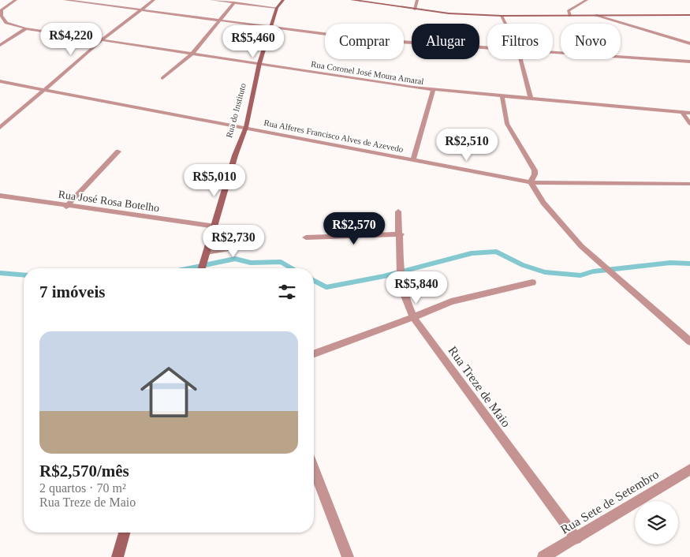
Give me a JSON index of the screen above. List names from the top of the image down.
{
  "streets": {
    "main road": ["Rua do Instituto"],
    "street": [
      "Rua Coronel José Moura Amaral",
      "Rua Alferes Francisco Alves de Azevedo",
      "Rua José Rosa Botelho",
      "Rua Treze de Maio",
      "Rua Sete de Setembro"
    ]
  },
  "crossings": [
    ["Rua Coronel José Moura Amaral", "Rua do Instituto"],
    ["Rua do Instituto", "Rua Alferes Francisco Alves de Azevedo"],
    ["Rua do Instituto", "Rua José Rosa Botelho"],
    ["Rua Treze de Maio", "Rua Sete de Setembro"]
  ],
  "page": {
    "price": [
      "R$4,220",
      "R$5,460",
      "R$2,510",
      "R$5,010",
      "R$2,570",
      "R$2,730",
      "R$5,840"
    ],
    "chip": [
      "Comprar",
      "Alugar",
      "Filtros",
      "Novo"
    ],
    "heading": "7 imóveis",
    "list": [
      {
        "name": "R$2,570/mês",
        "note": "2 quartos · 70 m² · Rua Treze de Maio"
      }
    ]
  }
}
